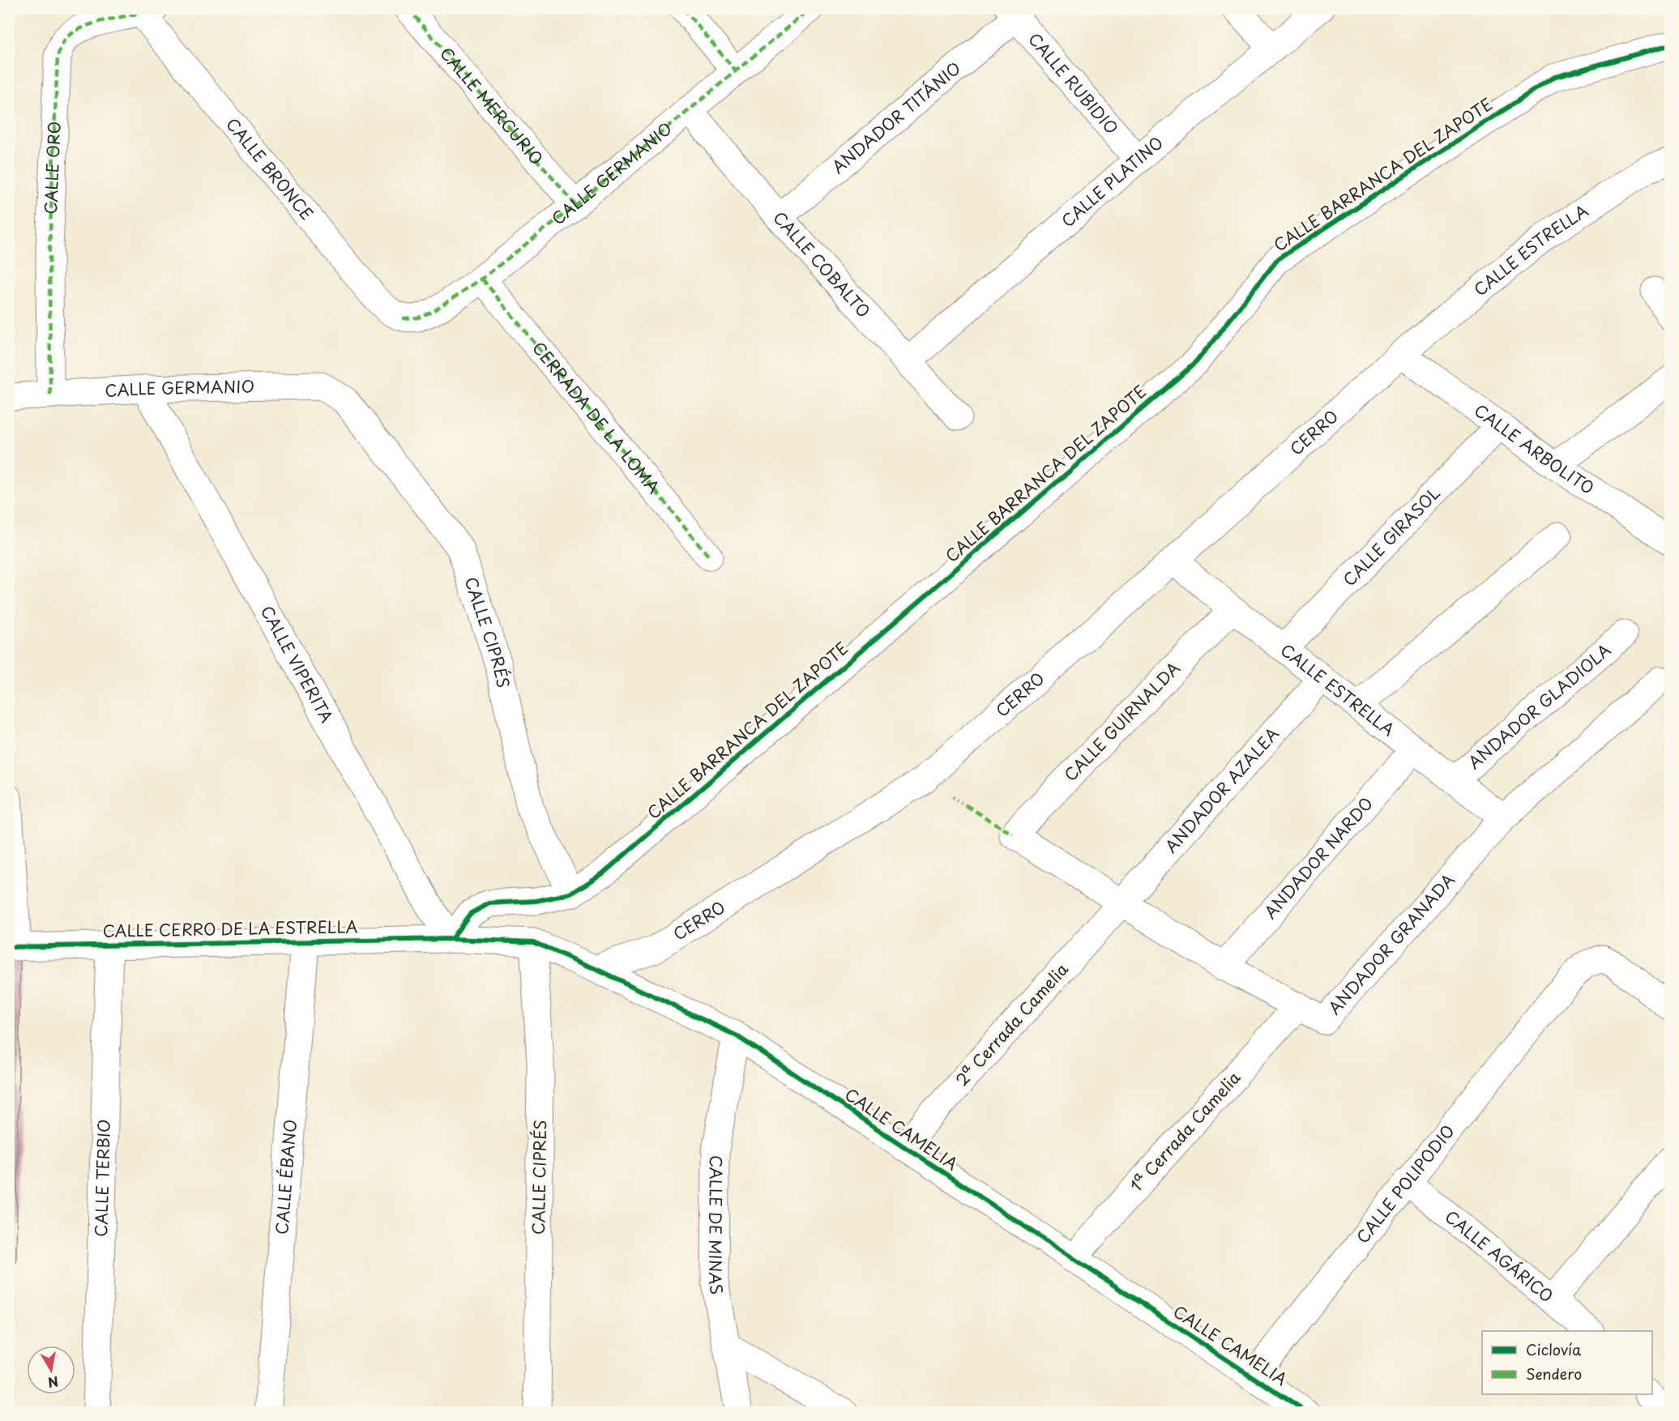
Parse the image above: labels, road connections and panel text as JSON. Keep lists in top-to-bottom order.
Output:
{
  "streets": {
    "street": [
      "CALLE RUBIDIO",
      "CALLE MERCURIO",
      "ANDADOR TITÁNIO",
      "CALLE ORO",
      "CALLE BRONCE",
      "CALLE GERMANIO",
      "CALLE BARRANCA DEL ZAPOTE",
      "CALLE PLATINO",
      "CALLE ESTRELLA",
      "CALLE COBALTO",
      "CERRADA DE LA LOMA",
      "CERRO",
      "CALLE ARBOLITO",
      "CALLE GIRASOL",
      "CALLE CIPRÉS",
      "CALLE VIPERITA",
      "ANDADOR GLADIOLA",
      "CALLE GUIRNALDA",
      "ANDADOR AZALEA",
      "ANDADOR NARDO",
      "CALLE CERRO DE LA ESTRELLA",
      "ANDADOR GRANADA",
      "2ª Cerrada Camelia",
      "CALLE CAMELIA",
      "1ª Cerrada Camelia",
      "CALLE ÉBANO",
      "CALLE TERBIO",
      "CALLE POLIPODIO",
      "CALLE DE MINAS",
      "CALLE AGÁRICO"
    ]
  },
  "crossings": [
    ["CALLE RUBIDIO", "ANDADOR TITÁNIO"],
    ["CALLE RUBIDIO", "CALLE PLATINO"],
    ["CALLE MERCURIO", "CALLE GERMANIO"],
    ["ANDADOR TITÁNIO", "CALLE COBALTO"],
    ["CALLE ORO", "CALLE BRONCE"],
    ["CALLE ORO", "CALLE GERMANIO"],
    ["CALLE BRONCE", "CALLE GERMANIO"],
    ["CALLE GERMANIO", "CALLE COBALTO"],
    ["CALLE GERMANIO", "CERRADA DE LA LOMA"],
    ["CALLE GERMANIO", "CALLE CIPRÉS"],
    ["CALLE GERMANIO", "CALLE VIPERITA"],
    ["CALLE BARRANCA DEL ZAPOTE", "CALLE CIPRÉS"],
    ["CALLE BARRANCA DEL ZAPOTE", "CALLE VIPERITA"],
    ["CALLE BARRANCA DEL ZAPOTE", "CALLE CERRO DE LA ESTRELLA"],
    ["CALLE BARRANCA DEL ZAPOTE", "CALLE CAMELIA"],
    ["CALLE PLATINO", "CALLE COBALTO"],
    ["CALLE ESTRELLA", "CERRO"],
    ["CALLE ESTRELLA", "CALLE ARBOLITO"],
    ["CALLE ESTRELLA", "CALLE GIRASOL"],
    ["CALLE ESTRELLA", "ANDADOR GLADIOLA"],
    ["CALLE ESTRELLA", "CALLE GUIRNALDA"],
    ["CALLE ESTRELLA", "ANDADOR AZALEA"],
    ["CALLE ESTRELLA", "ANDADOR NARDO"],
    ["CALLE ESTRELLA", "ANDADOR GRANADA"],
    ["CERRO", "CALLE ARBOLITO"],
    ["CERRO", "CALLE CAMELIA"],
    ["CALLE ARBOLITO", "CALLE GIRASOL"],
    ["CALLE CIPRÉS", "CALLE CAMELIA"],
    ["CALLE VIPERITA", "CALLE CERRO DE LA ESTRELLA"],
    ["CALLE VIPERITA", "CALLE CAMELIA"],
    ["CALLE GUIRNALDA", "ANDADOR GRANADA"],
    ["ANDADOR AZALEA", "ANDADOR GRANADA"],
    ["ANDADOR AZALEA", "2ª Cerrada Camelia"],
    ["ANDADOR NARDO", "ANDADOR GRANADA"],
    ["CALLE CERRO DE LA ESTRELLA", "CALLE CAMELIA"],
    ["CALLE CERRO DE LA ESTRELLA", "CALLE ÉBANO"],
    ["CALLE CERRO DE LA ESTRELLA", "CALLE TERBIO"],
    ["ANDADOR GRANADA", "2ª Cerrada Camelia"],
    ["ANDADOR GRANADA", "1ª Cerrada Camelia"],
    ["2ª Cerrada Camelia", "CALLE CAMELIA"],
    ["CALLE CAMELIA", "1ª Cerrada Camelia"],
    ["CALLE CAMELIA", "CALLE POLIPODIO"],
    ["CALLE CAMELIA", "CALLE DE MINAS"],
    ["CALLE POLIPODIO", "CALLE AGÁRICO"]
  ],
  "legend": ["Ciclovía", "Sendero"],
  "north": "bottom"
}
